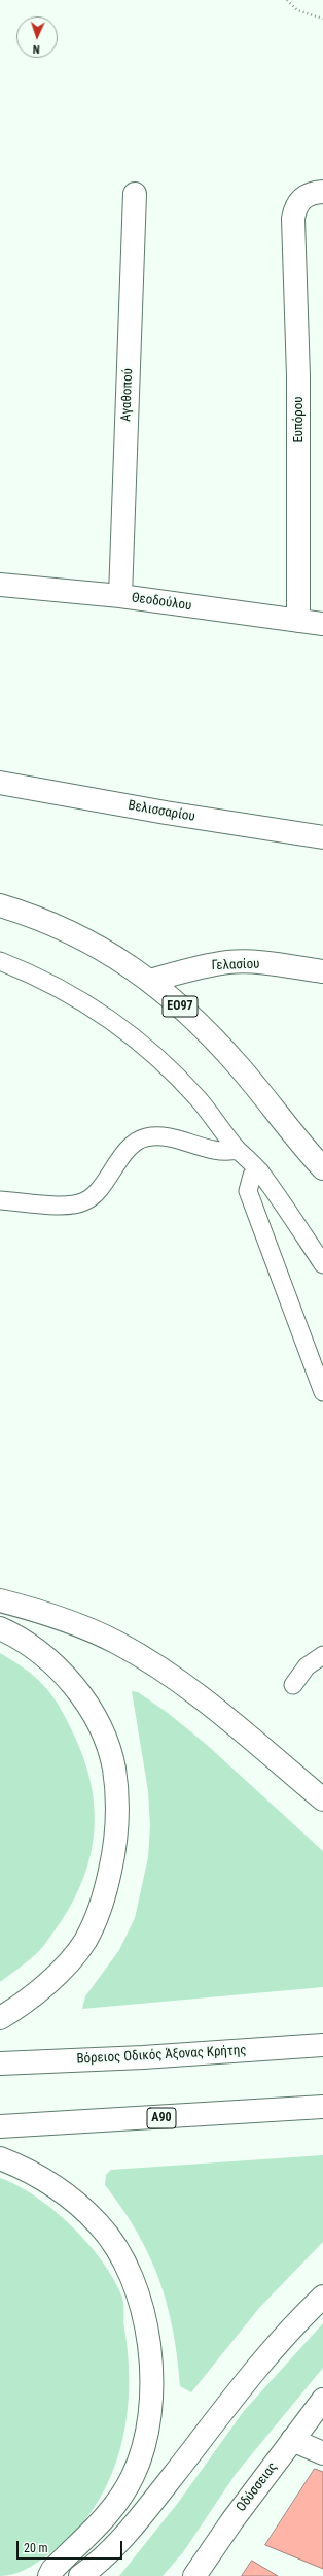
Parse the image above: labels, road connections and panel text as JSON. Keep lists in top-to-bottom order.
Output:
{
  "streets": {
    "main road": [
      "Αγαθοπού",
      "Ευπόρου",
      "Θεοδούλου",
      "Βελισσαρίου",
      "Γελασίου",
      "ΕΟ97",
      "Βόρειος Οδικός Άξονας Κρήτης",
      "Α90",
      "Οδύσσειας"
    ]
  },
  "crossings": [
    ["Αγαθοπού", "Θεοδούλου"],
    ["Ευπόρου", "Θεοδούλου"],
    ["Γελασίου", "ΕΟ97"]
  ],
  "scale_bar": "20 m",
  "north": "bottom"
}
